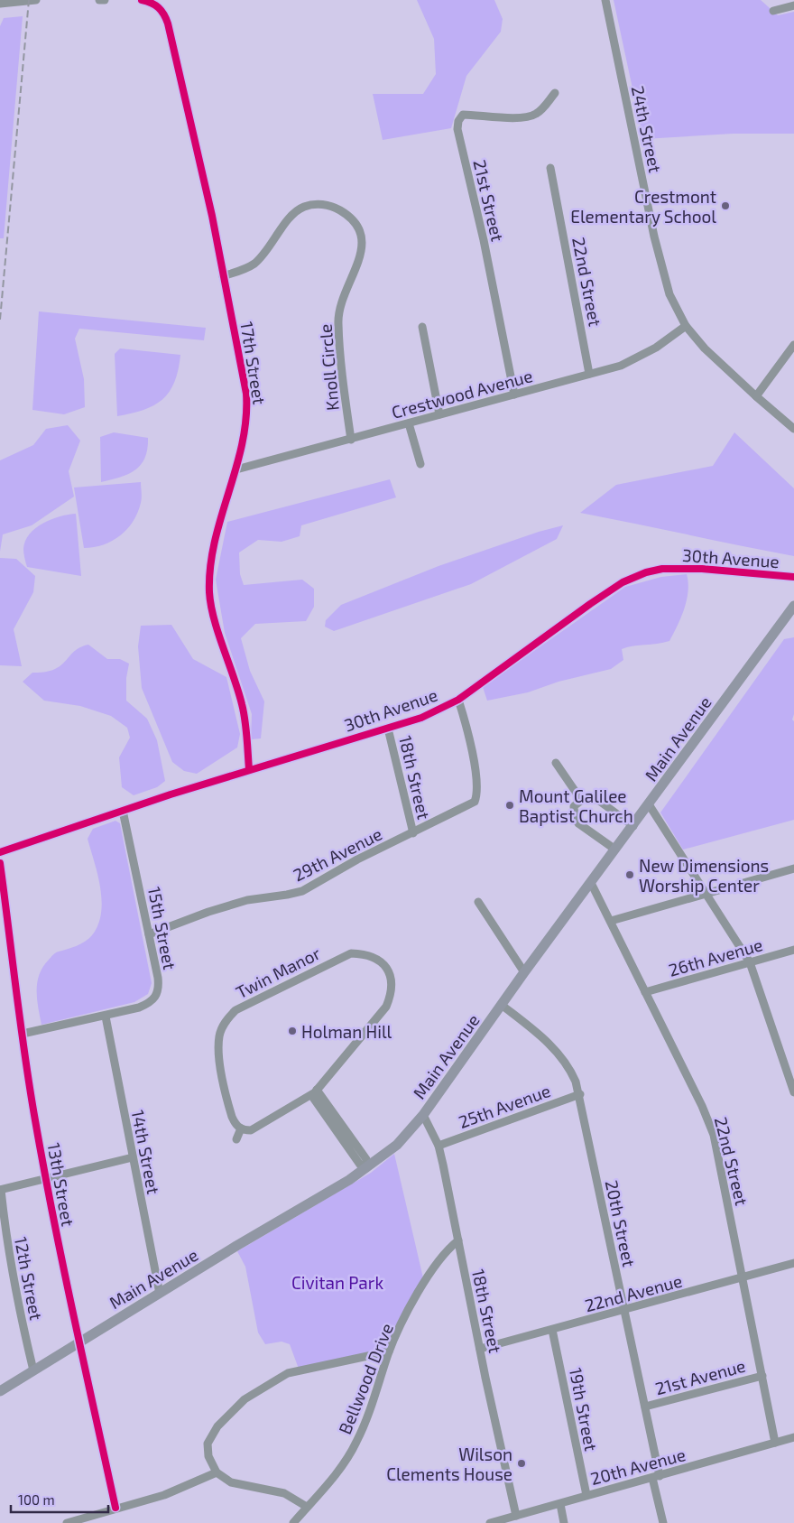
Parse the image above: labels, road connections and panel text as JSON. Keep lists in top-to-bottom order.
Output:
{
  "streets": {
    "main road": ["Main Avenue"],
    "street": [
      "24th Street",
      "21st Street",
      "22nd Street",
      "17th Street",
      "Knoll Circle",
      "Crestwood Avenue",
      "30th Avenue",
      "18th Street",
      "29th Avenue",
      "15th Street",
      "26th Avenue",
      "Twin Manor",
      "25th Avenue",
      "14th Street",
      "13th Street",
      "20th Street",
      "12th Street",
      "22nd Avenue",
      "21st Avenue",
      "Bellwood Drive",
      "19th Street",
      "20th Avenue"
    ]
  },
  "crossings": [
    ["24th Street", "Crestwood Avenue"],
    ["21st Street", "Crestwood Avenue"],
    ["22nd Street", "Crestwood Avenue"],
    ["22nd Street", "Main Avenue"],
    ["22nd Street", "26th Avenue"],
    ["22nd Street", "22nd Avenue"],
    ["22nd Street", "21st Avenue"],
    ["22nd Street", "20th Avenue"],
    ["17th Street", "Knoll Circle"],
    ["17th Street", "Crestwood Avenue"],
    ["17th Street", "30th Avenue"],
    ["Knoll Circle", "Crestwood Avenue"],
    ["30th Avenue", "18th Street"],
    ["30th Avenue", "29th Avenue"],
    ["30th Avenue", "15th Street"],
    ["Main Avenue", "18th Street"],
    ["Main Avenue", "14th Street"],
    ["Main Avenue", "13th Street"],
    ["Main Avenue", "20th Street"],
    ["Main Avenue", "12th Street"],
    ["18th Street", "29th Avenue"],
    ["18th Street", "25th Avenue"],
    ["18th Street", "22nd Avenue"],
    ["18th Street", "Bellwood Drive"],
    ["18th Street", "20th Avenue"],
    ["29th Avenue", "15th Street"],
    ["15th Street", "14th Street"],
    ["15th Street", "13th Street"],
    ["25th Avenue", "20th Street"],
    ["20th Street", "22nd Avenue"],
    ["20th Street", "21st Avenue"],
    ["20th Street", "20th Avenue"],
    ["22nd Avenue", "19th Street"],
    ["19th Street", "20th Avenue"]
  ],
  "parks": ["Civitan Park"],
  "places": [
    "Crestmont Elementary School",
    "Mount Galilee Baptist Church",
    "New Dimensions Worship Center",
    "Holman Hill",
    "Wilson Clements House"
  ],
  "scale_bar": "100 m"
}
